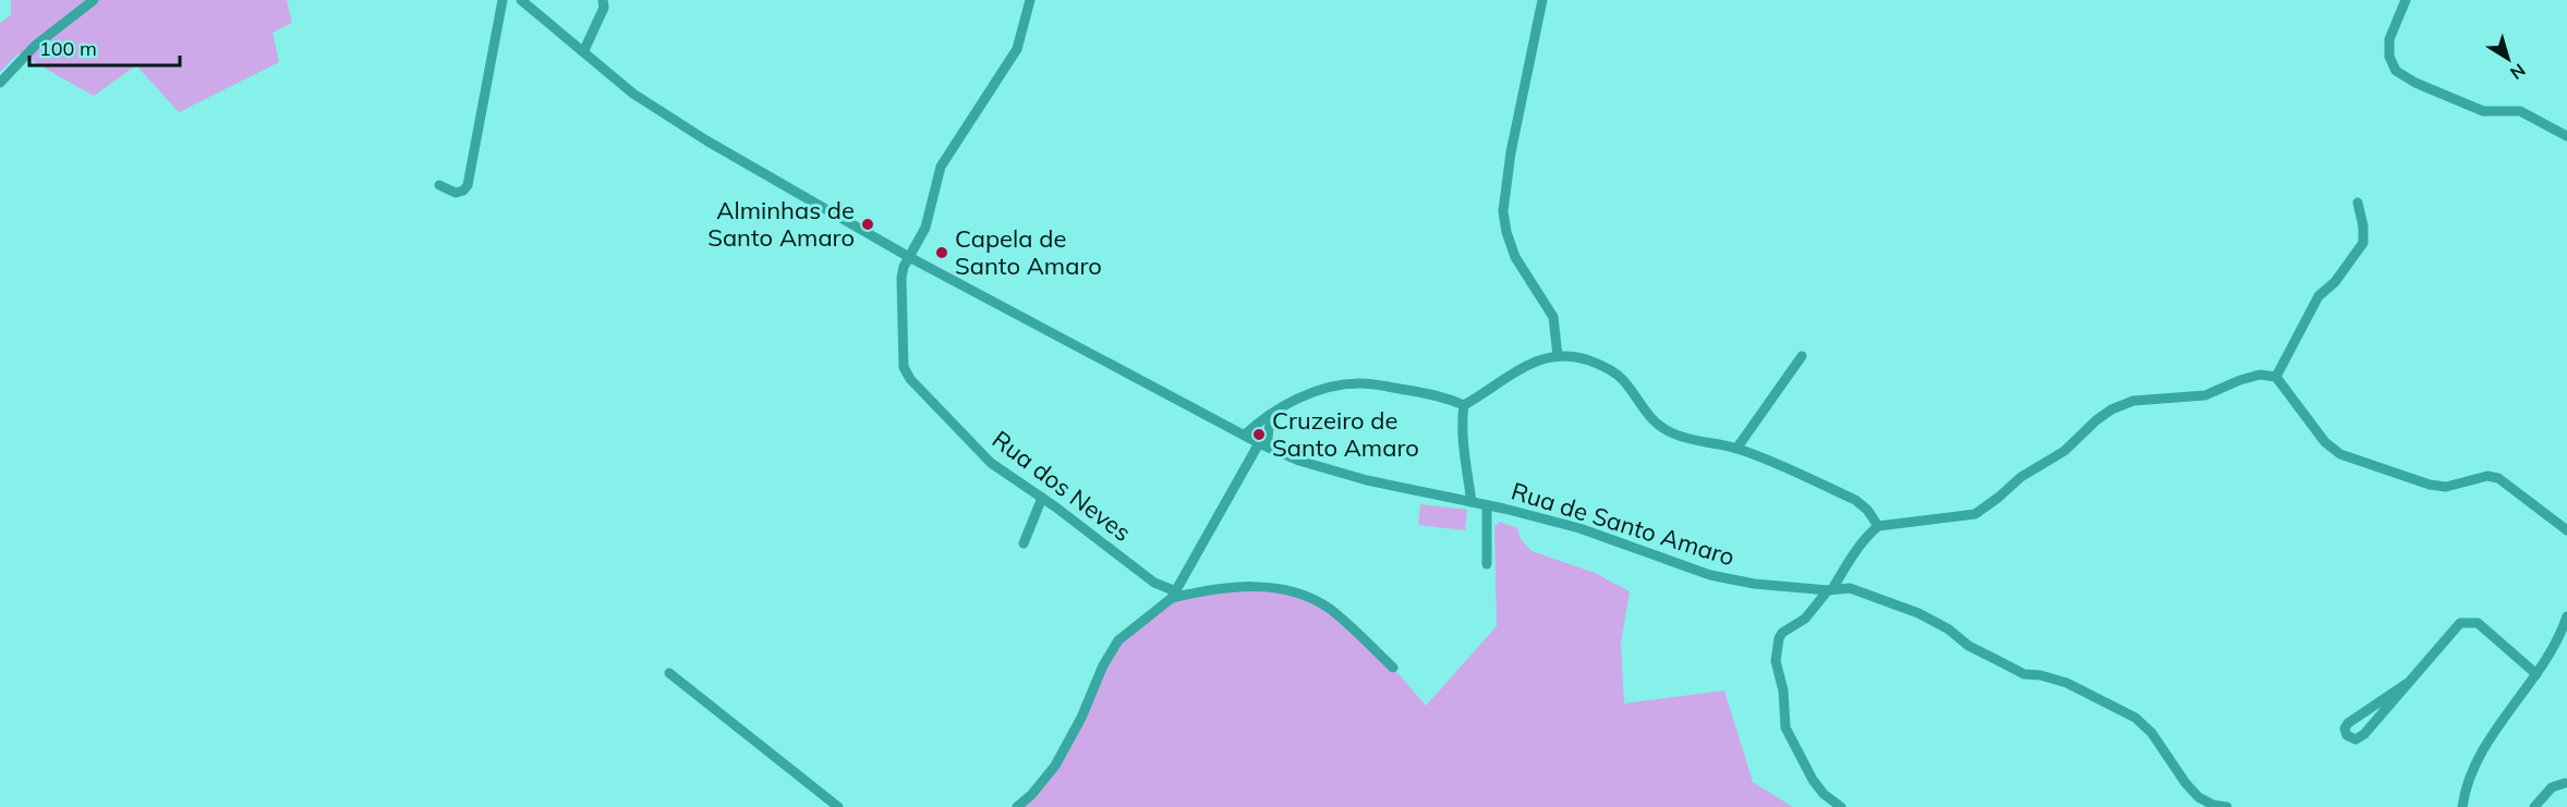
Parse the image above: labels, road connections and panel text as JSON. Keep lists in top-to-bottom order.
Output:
{
  "streets": {
    "street": ["Rua dos Neves", "Rua de Santo Amaro"]
  },
  "crossings": [
    ["Rua dos Neves", "Rua de Santo Amaro"]
  ],
  "places": ["Alminhas de Santo Amaro", "Capela de Santo Amaro", "Cruzeiro de Santo Amaro"],
  "scale_bar": "100 m",
  "north": "bottom right"
}
